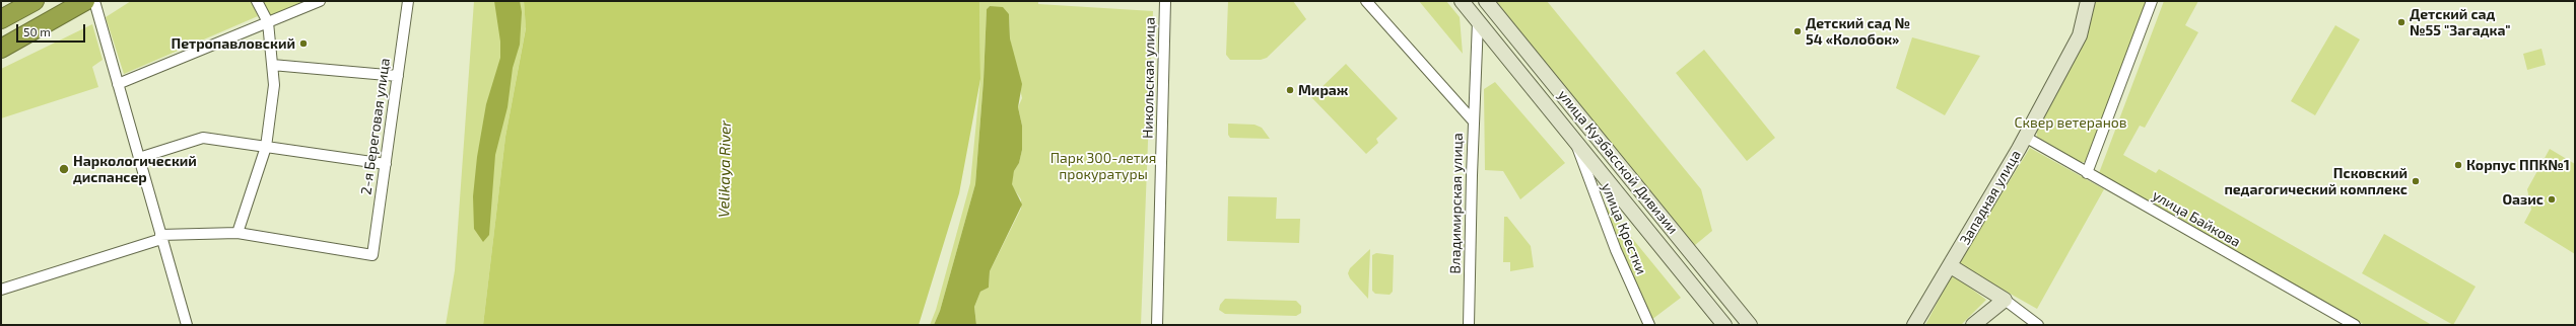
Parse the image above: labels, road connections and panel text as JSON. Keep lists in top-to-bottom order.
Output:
{
  "streets": {
    "street": [
      "Никольская улица",
      "2-я Береговая улица",
      "улица Кузбасской Дивизии",
      "Западная улица",
      "Владимирская улица",
      "улица Байкова",
      "улица Крестки"
    ]
  },
  "crossings": [
    ["улица Кузбасской Дивизии", "улица Крестки"],
    ["Западная улица", "улица Байкова"]
  ],
  "water": ["Velikaya River"],
  "parks": ["Сквер ветеранов", "Парк 300-летия прокуратуры"],
  "places": [
    "Детский сад №55 \"Загадка\"",
    "Детский сад № 54 «Колобок»",
    "Петропавловский",
    "Мираж",
    "Корпус ППК№1",
    "Наркологический диспансер",
    "Псковский педагогический комплекс",
    "Оазис"
  ],
  "scale_bar": "50 m"
}
